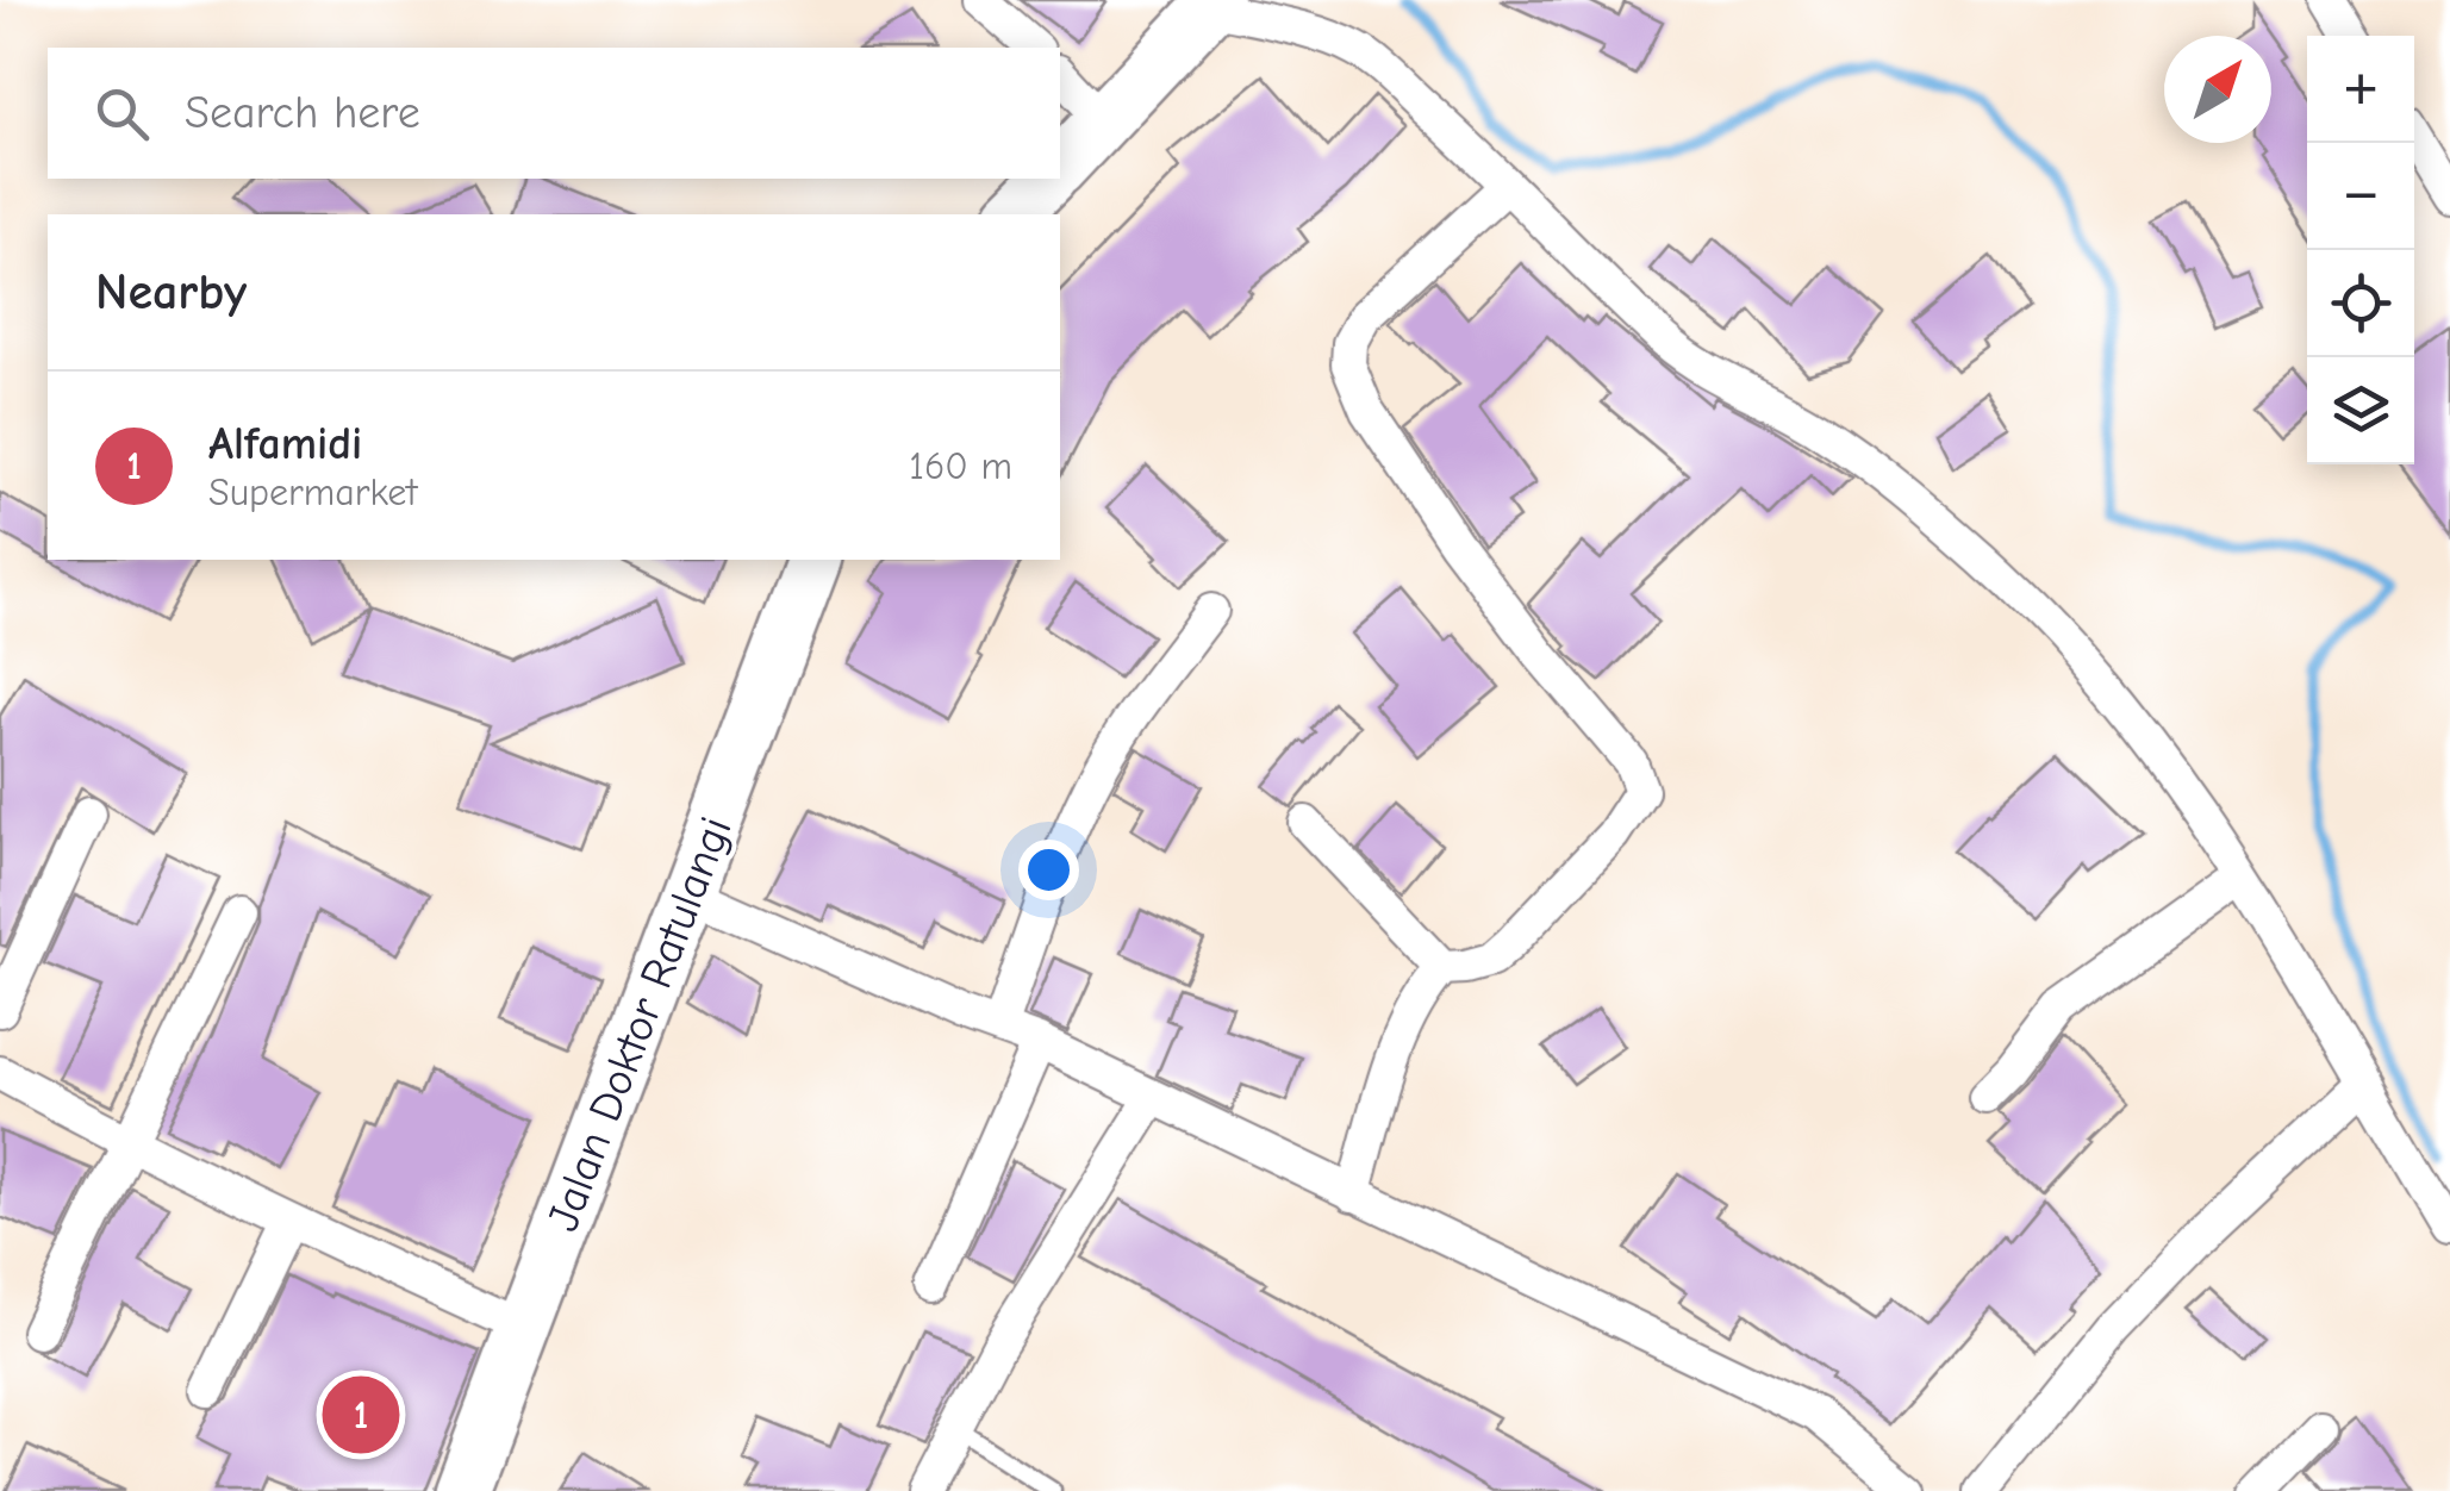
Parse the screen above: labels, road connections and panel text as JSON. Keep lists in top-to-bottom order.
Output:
{
  "streets": {
    "highway": ["Jalan Doktor Ratulangi"]
  },
  "north": "top right",
  "page": {
    "map_buttons": ["+", "−"],
    "search": "Search here",
    "heading": "Nearby",
    "list": [
      {
        "mark": "1",
        "name": "Alfamidi",
        "note": "Supermarket",
        "value": "160 m"
      }
    ],
    "pins": "1"
  }
}
